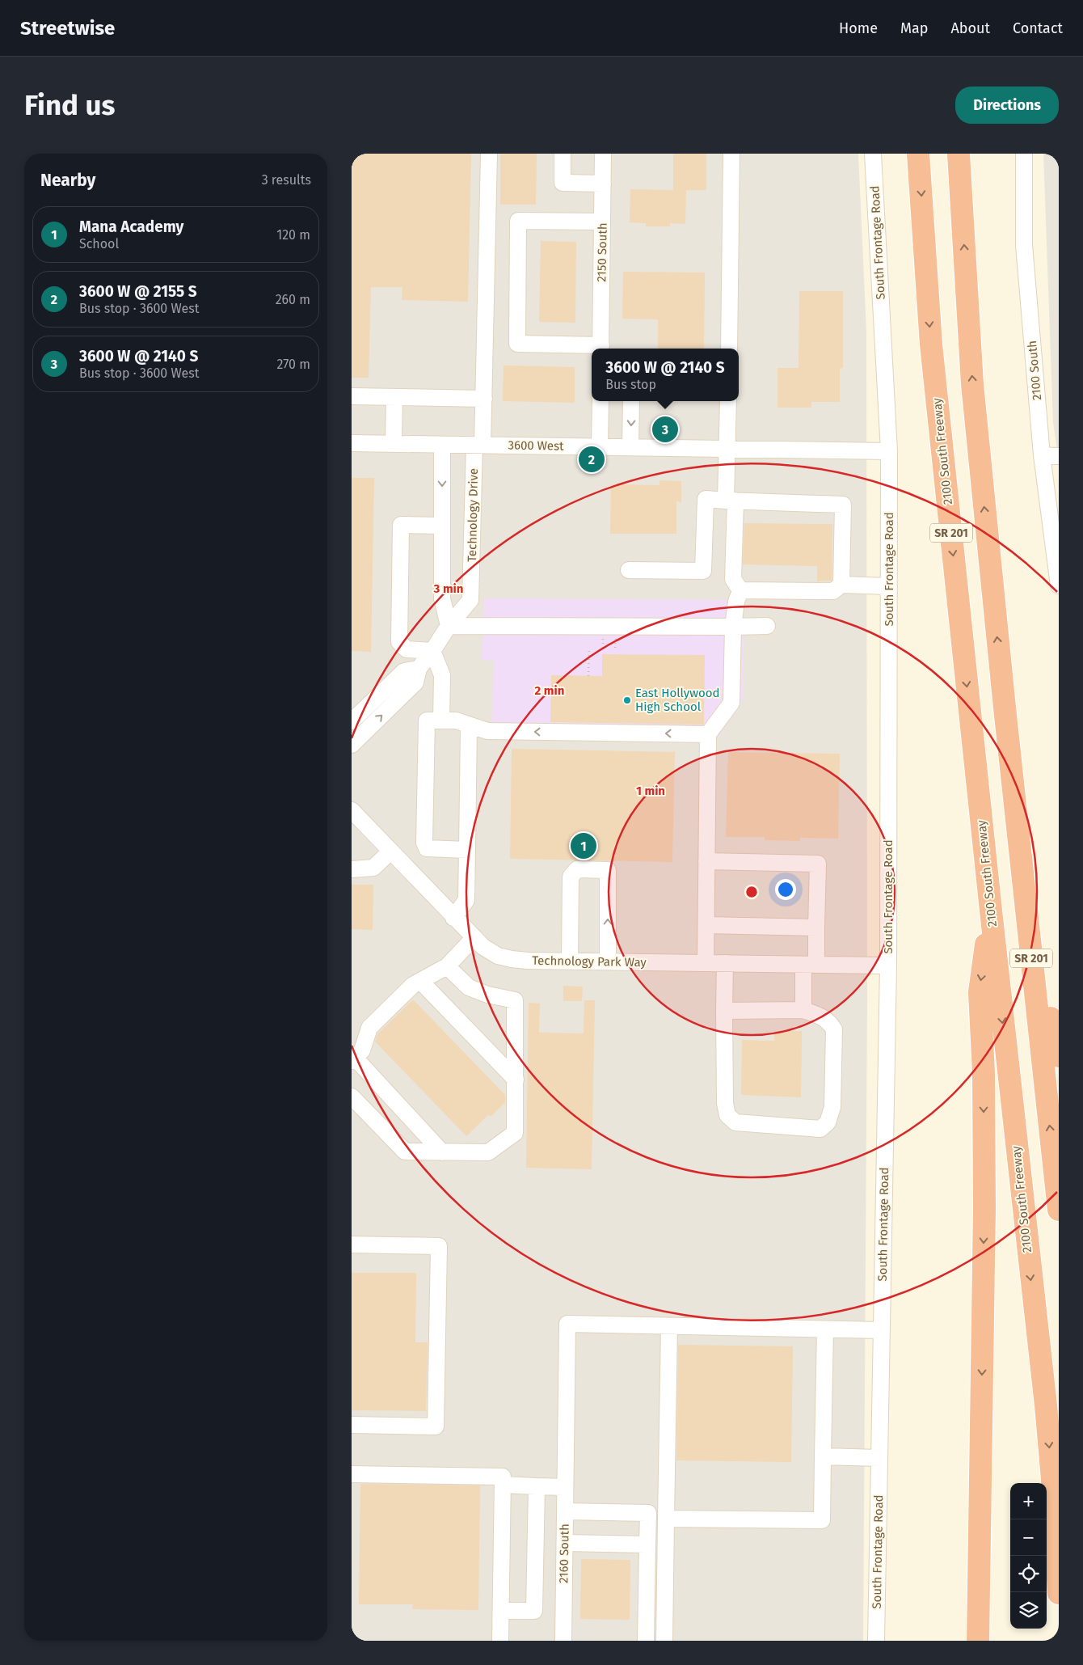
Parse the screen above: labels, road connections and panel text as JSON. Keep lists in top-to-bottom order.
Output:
{
  "streets": {
    "highway": ["2100 South Freeway", "SR 201"],
    "street": [
      "South Frontage Road",
      "2150 South",
      "2100 South",
      "3600 West",
      "Technology Drive",
      "Technology Park Way",
      "2160 South"
    ]
  },
  "crossings": [
    ["South Frontage Road", "3600 West"],
    ["South Frontage Road", "Technology Park Way"],
    ["3600 West", "Technology Drive"]
  ],
  "places": ["East Hollywood High School"],
  "page": {
    "header": "Streetwise",
    "nav": [
      "Home",
      "Map",
      "About",
      "Contact"
    ],
    "buttons": "Directions",
    "title": "Find us",
    "heading": ["Nearby", "3 results"],
    "list": [
      {
        "mark": "1",
        "name": "Mana Academy",
        "note": "School",
        "value": "120 m"
      },
      {
        "mark": "2",
        "name": "3600 W @ 2155 S",
        "note": "Bus stop · 3600 West",
        "value": "260 m"
      },
      {
        "mark": "3",
        "name": "3600 W @ 2140 S",
        "note": "Bus stop · 3600 West",
        "value": "270 m"
      }
    ],
    "popup": ["3600 W @ 2140 S", "Bus stop"],
    "pins": ["3", "2", "1"],
    "map_buttons": ["+", "−"]
  },
  "rings": ["3 min", "2 min", "1 min"]
}
